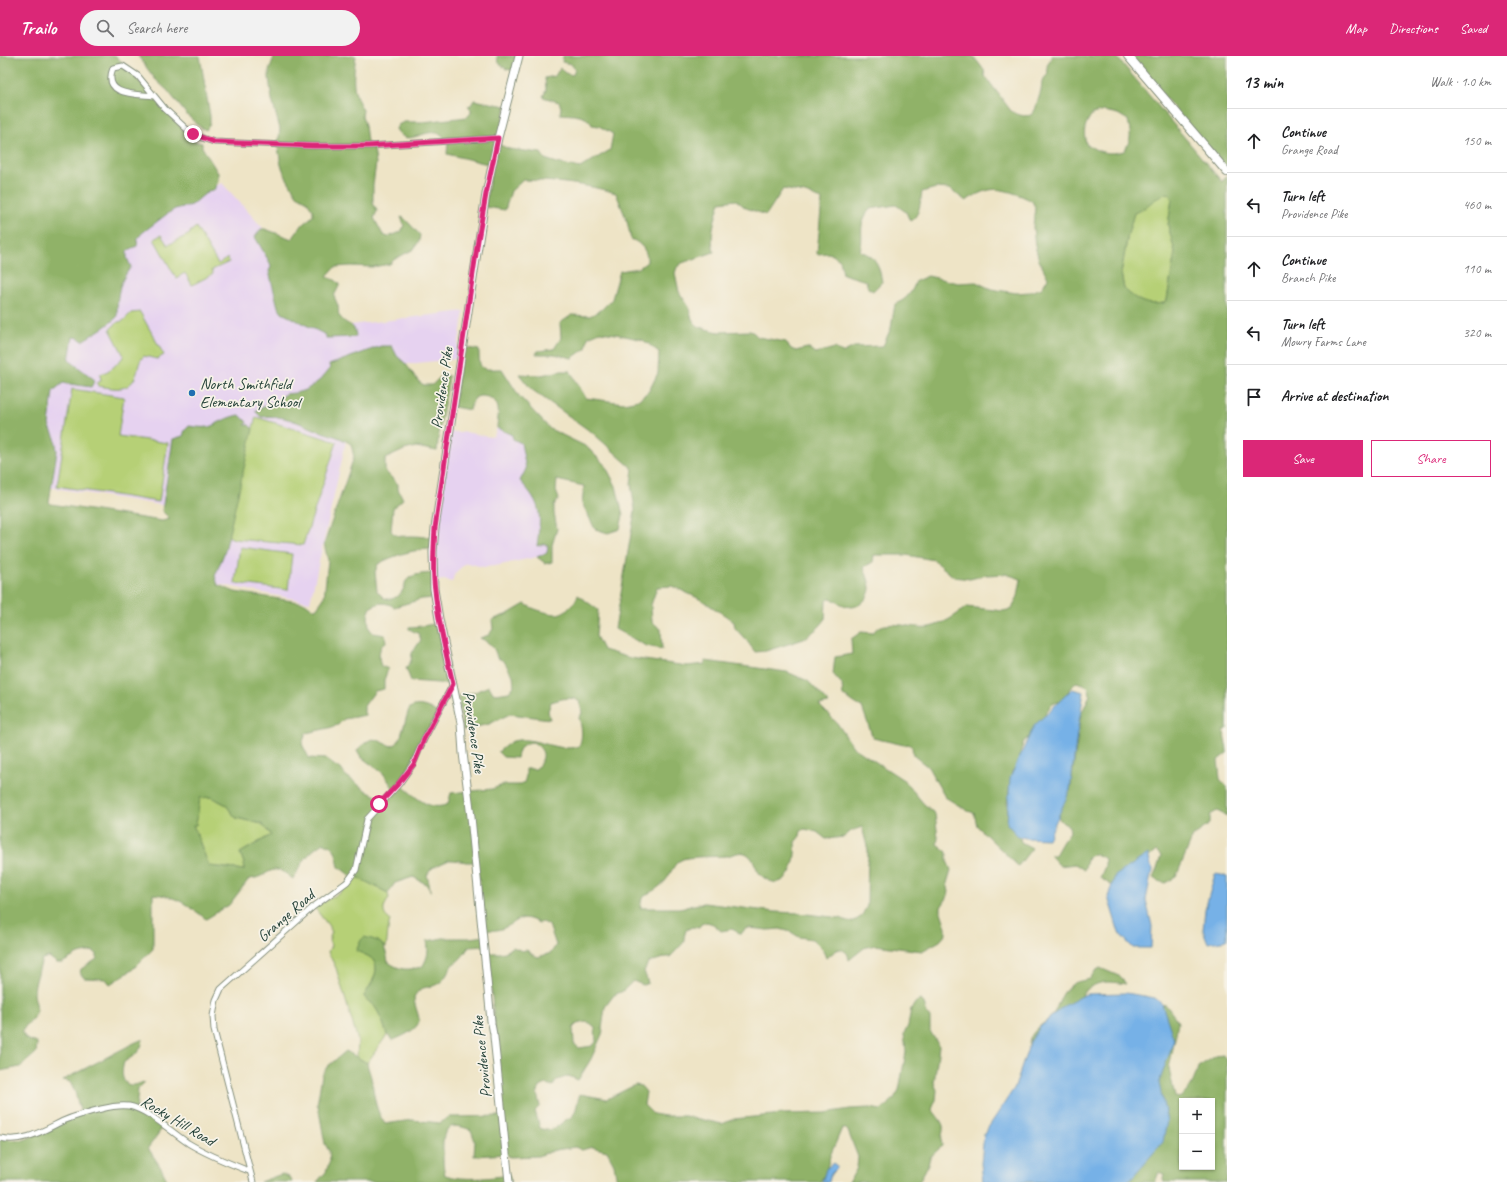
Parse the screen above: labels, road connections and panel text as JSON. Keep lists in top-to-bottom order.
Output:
{
  "streets": {
    "main road": ["Providence Pike"],
    "street": ["Grange Road", "Rocky Hill Road"]
  },
  "crossings": [
    ["Providence Pike", "Grange Road"],
    ["Grange Road", "Rocky Hill Road"]
  ],
  "places": ["North Smithfield Elementary School"],
  "page": {
    "header": "Trailo",
    "search": "Search here",
    "nav": ["Map", "Directions", "Saved"],
    "heading": ["13 min", "Walk · 1.0 km"],
    "list": [
      ["Continue", "Grange Road", "150 m"],
      ["Turn left", "Providence Pike", "460 m"],
      ["Continue", "Branch Pike", "110 m"],
      ["Turn left", "Mowry Farms Lane", "320 m"],
      "Arrive at destination"
    ],
    "buttons": ["Save", "Share"],
    "map_buttons": ["+", "−"]
  }
}
